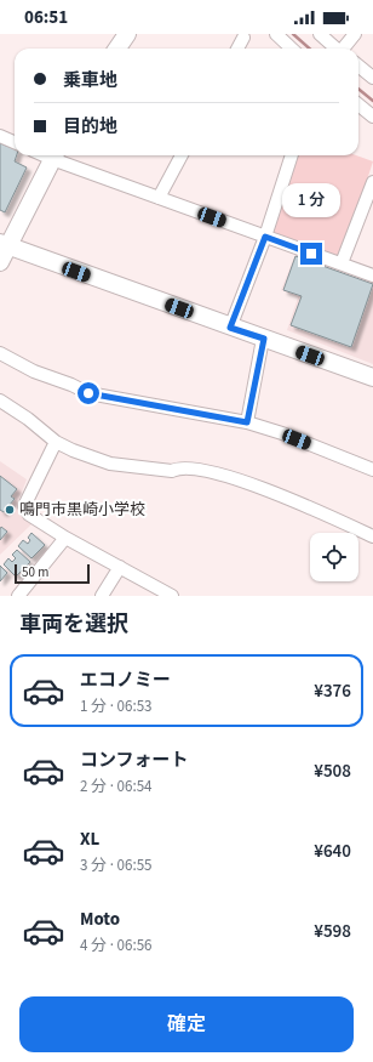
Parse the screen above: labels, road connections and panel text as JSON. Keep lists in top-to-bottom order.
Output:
{
  "places": ["鳴門市黒崎小学校"],
  "scale_bar": "50 m",
  "page": {
    "status": "06:51",
    "banner": ["乗車地", "目的地"],
    "bubble": "1 分",
    "scale": "50 m",
    "heading": "車両を選択",
    "list": [
      {
        "name": "エコノミー",
        "note": "1 分 · 06:53",
        "value": "¥376"
      },
      {
        "name": "コンフォート",
        "note": "2 分 · 06:54",
        "value": "¥508"
      },
      {
        "name": "XL",
        "note": "3 分 · 06:55",
        "value": "¥640"
      },
      {
        "name": "Moto",
        "note": "4 分 · 06:56",
        "value": "¥598"
      }
    ],
    "buttons": "確定"
  }
}
